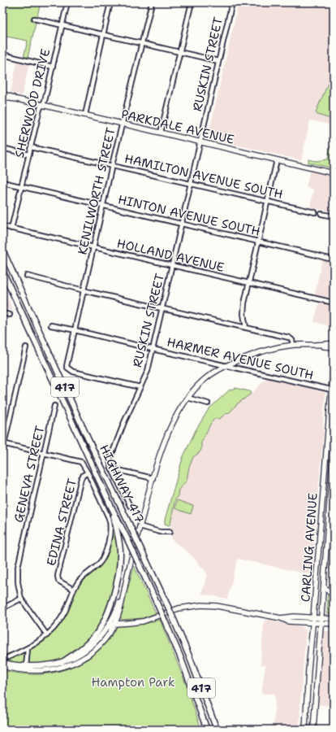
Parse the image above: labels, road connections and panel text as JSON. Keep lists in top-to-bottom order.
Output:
{
  "streets": {
    "highway": ["417", "HIGHWAY 417"],
    "main road": ["PARKDALE AVENUE", "CARLING AVENUE"],
    "street": [
      "RUSKIN STREET",
      "SHERWOOD DRIVE",
      "HAMILTON AVENUE SOUTH",
      "KENILWORTH STREET",
      "HINTON AVENUE SOUTH",
      "HOLLAND AVENUE",
      "HARMER AVENUE SOUTH",
      "GENEVA STREET",
      "EDINA STREET"
    ]
  },
  "crossings": [
    ["RUSKIN STREET", "PARKDALE AVENUE"],
    ["RUSKIN STREET", "HAMILTON AVENUE SOUTH"],
    ["RUSKIN STREET", "KENILWORTH STREET"],
    ["RUSKIN STREET", "HINTON AVENUE SOUTH"],
    ["RUSKIN STREET", "HOLLAND AVENUE"],
    ["RUSKIN STREET", "HARMER AVENUE SOUTH"],
    ["SHERWOOD DRIVE", "PARKDALE AVENUE"],
    ["SHERWOOD DRIVE", "HAMILTON AVENUE SOUTH"],
    ["SHERWOOD DRIVE", "HINTON AVENUE SOUTH"],
    ["SHERWOOD DRIVE", "HOLLAND AVENUE"],
    ["PARKDALE AVENUE", "KENILWORTH STREET"],
    ["HAMILTON AVENUE SOUTH", "KENILWORTH STREET"],
    ["KENILWORTH STREET", "HINTON AVENUE SOUTH"],
    ["KENILWORTH STREET", "HOLLAND AVENUE"],
    ["KENILWORTH STREET", "HARMER AVENUE SOUTH"],
    ["HARMER AVENUE SOUTH", "CARLING AVENUE"]
  ],
  "parks": ["Hampton Park"]
}
